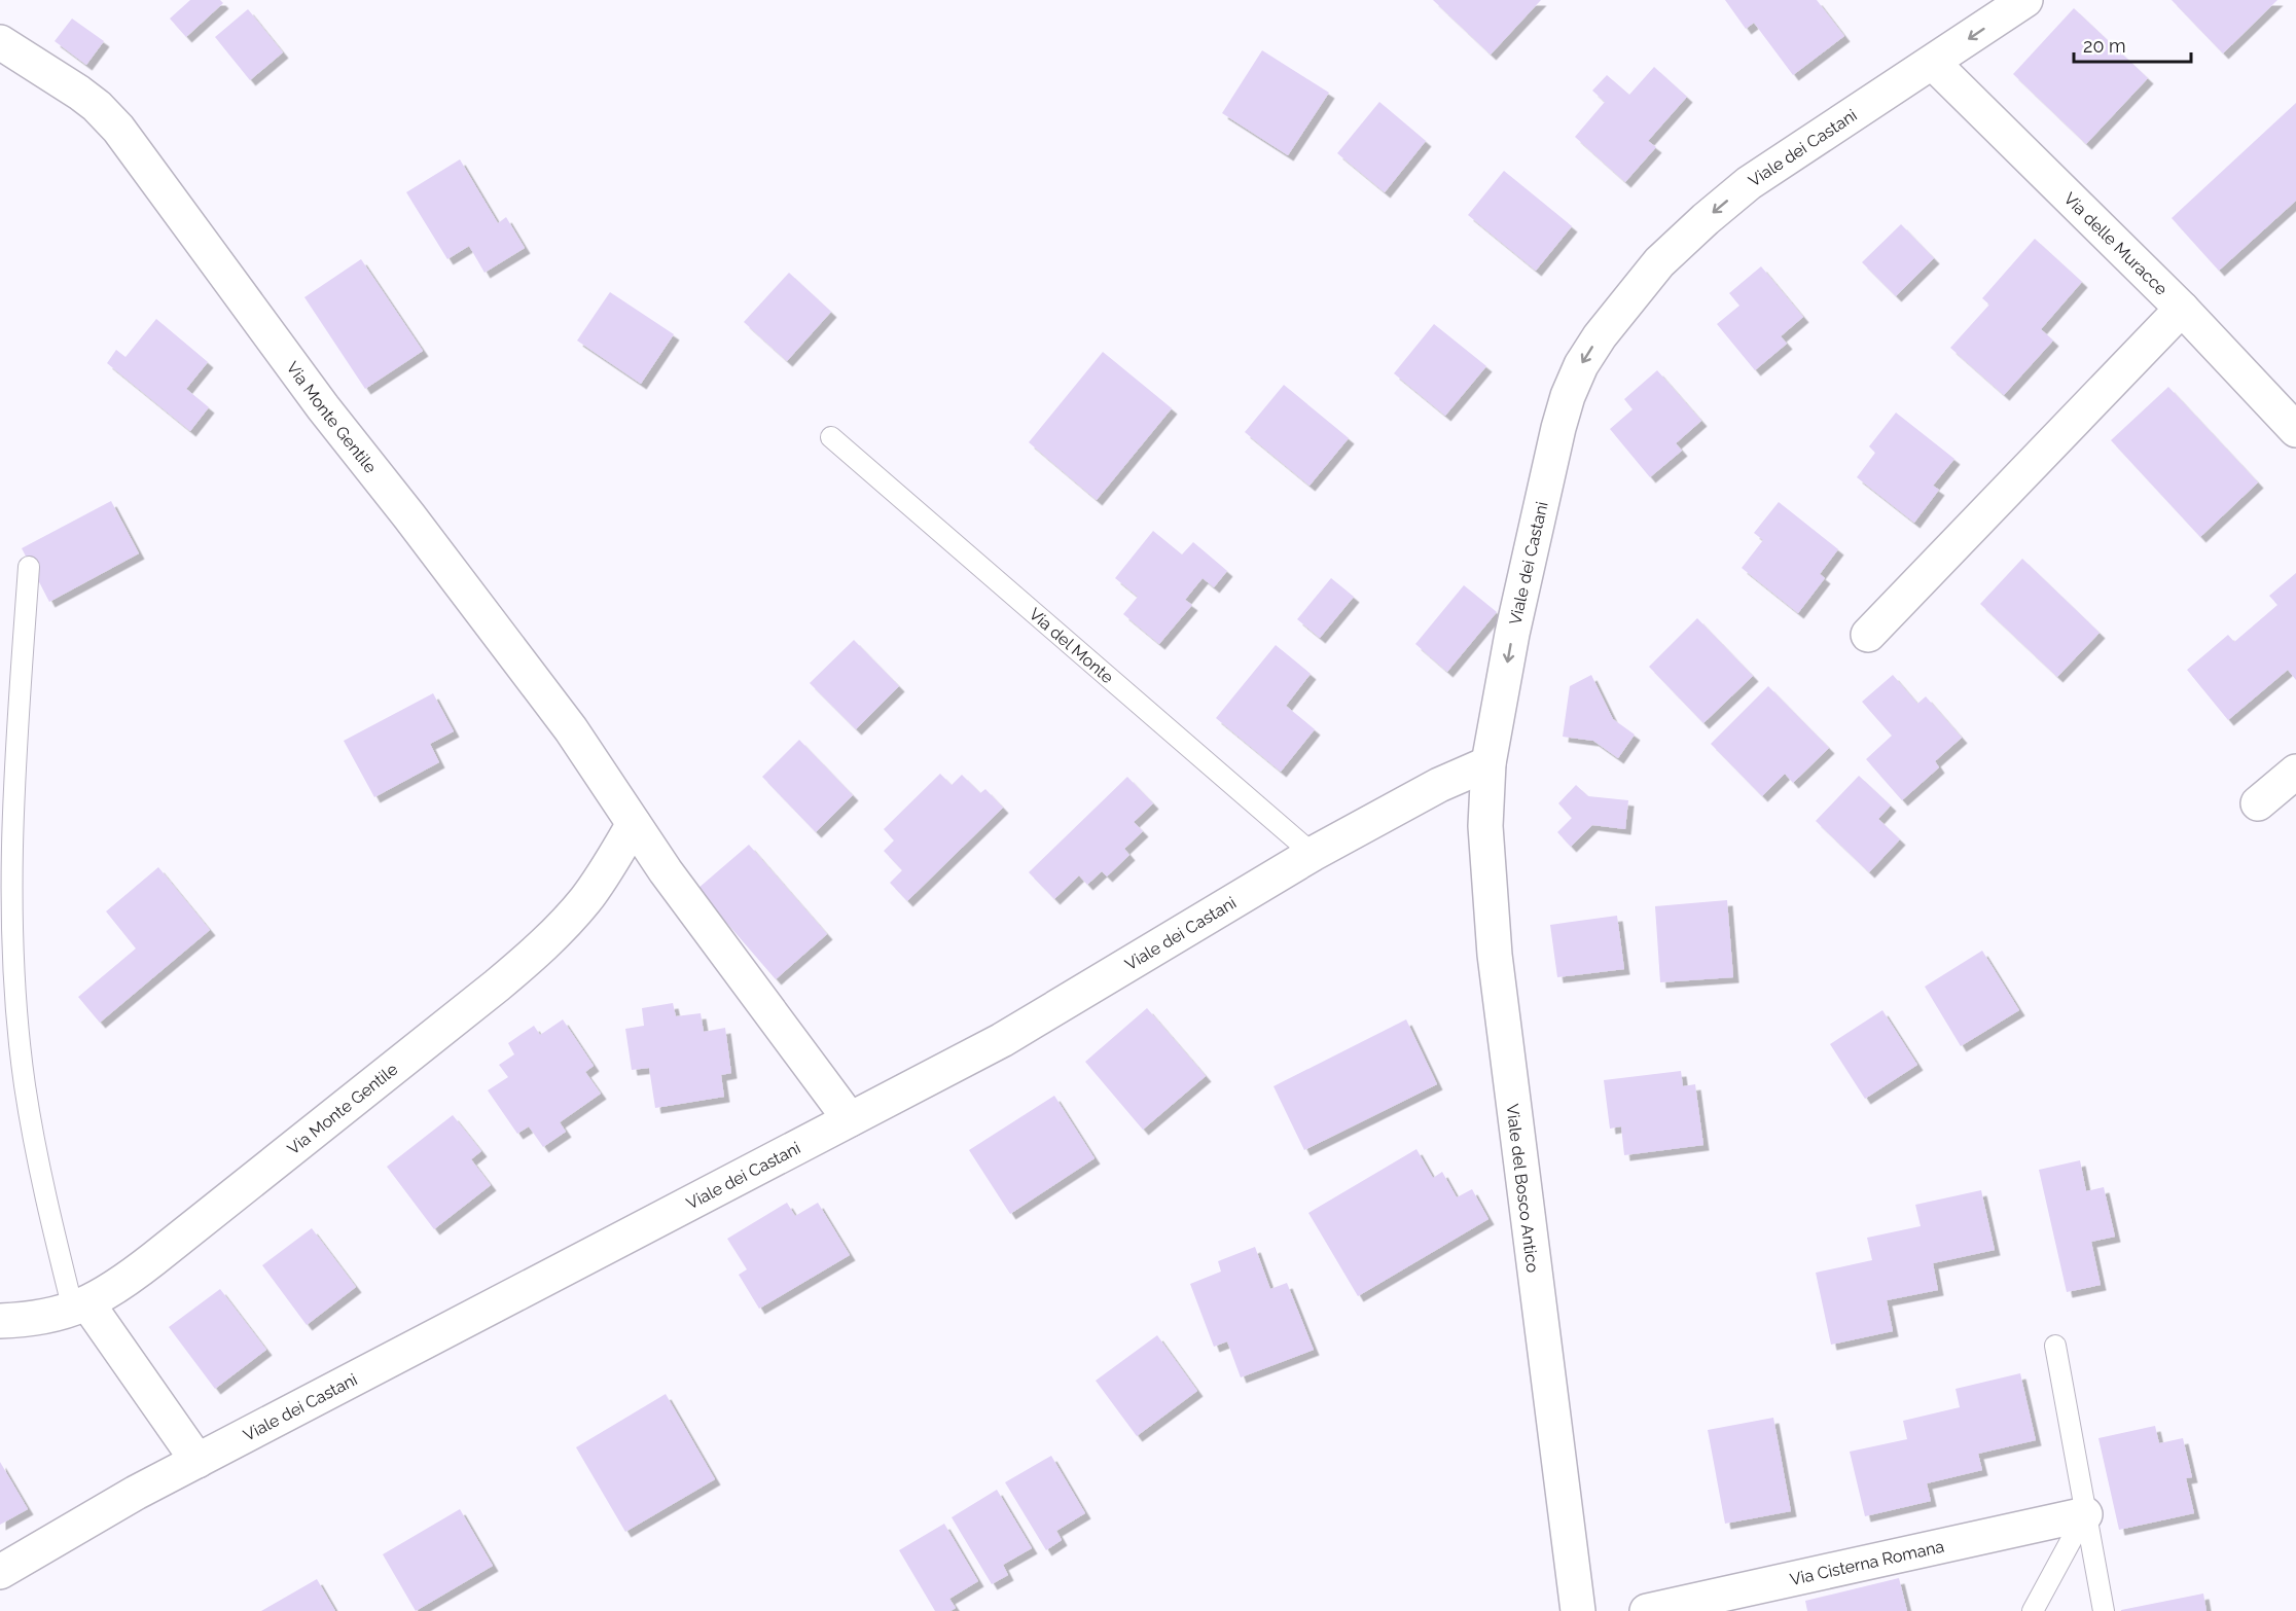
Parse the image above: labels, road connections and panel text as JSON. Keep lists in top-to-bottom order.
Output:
{
  "streets": {
    "street": [
      "Viale dei Castani",
      "Via delle Muracce",
      "Via Monte Gentile",
      "Viale del Bosco Antico",
      "Via Cisterna Romana"
    ],
    "lane": ["Via del Monte"]
  },
  "crossings": [
    ["Viale dei Castani", "Via delle Muracce"],
    ["Viale dei Castani", "Via Monte Gentile"],
    ["Viale dei Castani", "Via del Monte"],
    ["Viale dei Castani", "Viale del Bosco Antico"]
  ],
  "scale_bar": "20 m"
}
